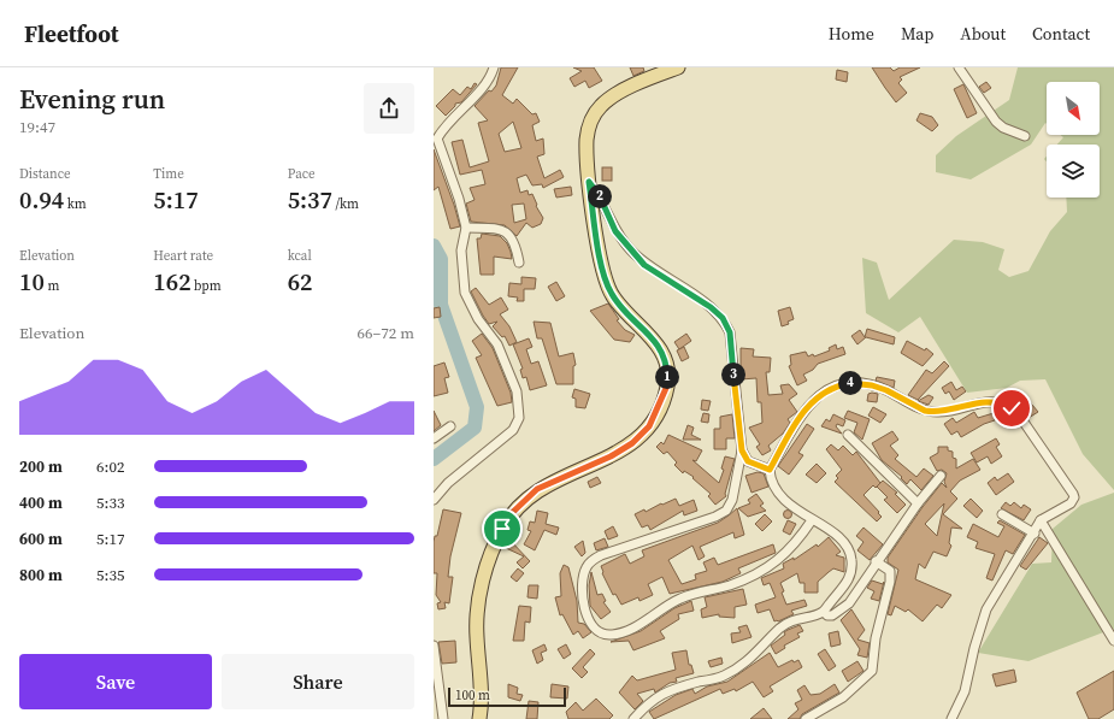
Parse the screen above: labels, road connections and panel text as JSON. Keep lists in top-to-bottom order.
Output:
{
  "scale_bar": "100 m",
  "north": "bottom right",
  "page": {
    "header": "Fleetfoot",
    "nav": [
      "Home",
      "Map",
      "About",
      "Contact"
    ],
    "heading": ["Evening run", "19:47"],
    "stats": [
      ["Distance", "0.94 km"],
      ["Time", "5:17"],
      ["Pace", "5:37 /km"],
      ["Elevation", "10 m"],
      ["Heart rate", "162 bpm"],
      ["kcal", "62"]
    ],
    "pins": [
      "2",
      "3",
      "1",
      "4"
    ],
    "chart": ["Elevation", "66–72 m"],
    "list": [
      {
        "name": "200 m",
        "note": "6:02"
      },
      {
        "name": "400 m",
        "note": "5:33"
      },
      {
        "name": "600 m",
        "note": "5:17"
      },
      {
        "name": "800 m",
        "note": "5:35"
      }
    ],
    "buttons": ["Save", "Share"],
    "scale": "100 m"
  }
}
